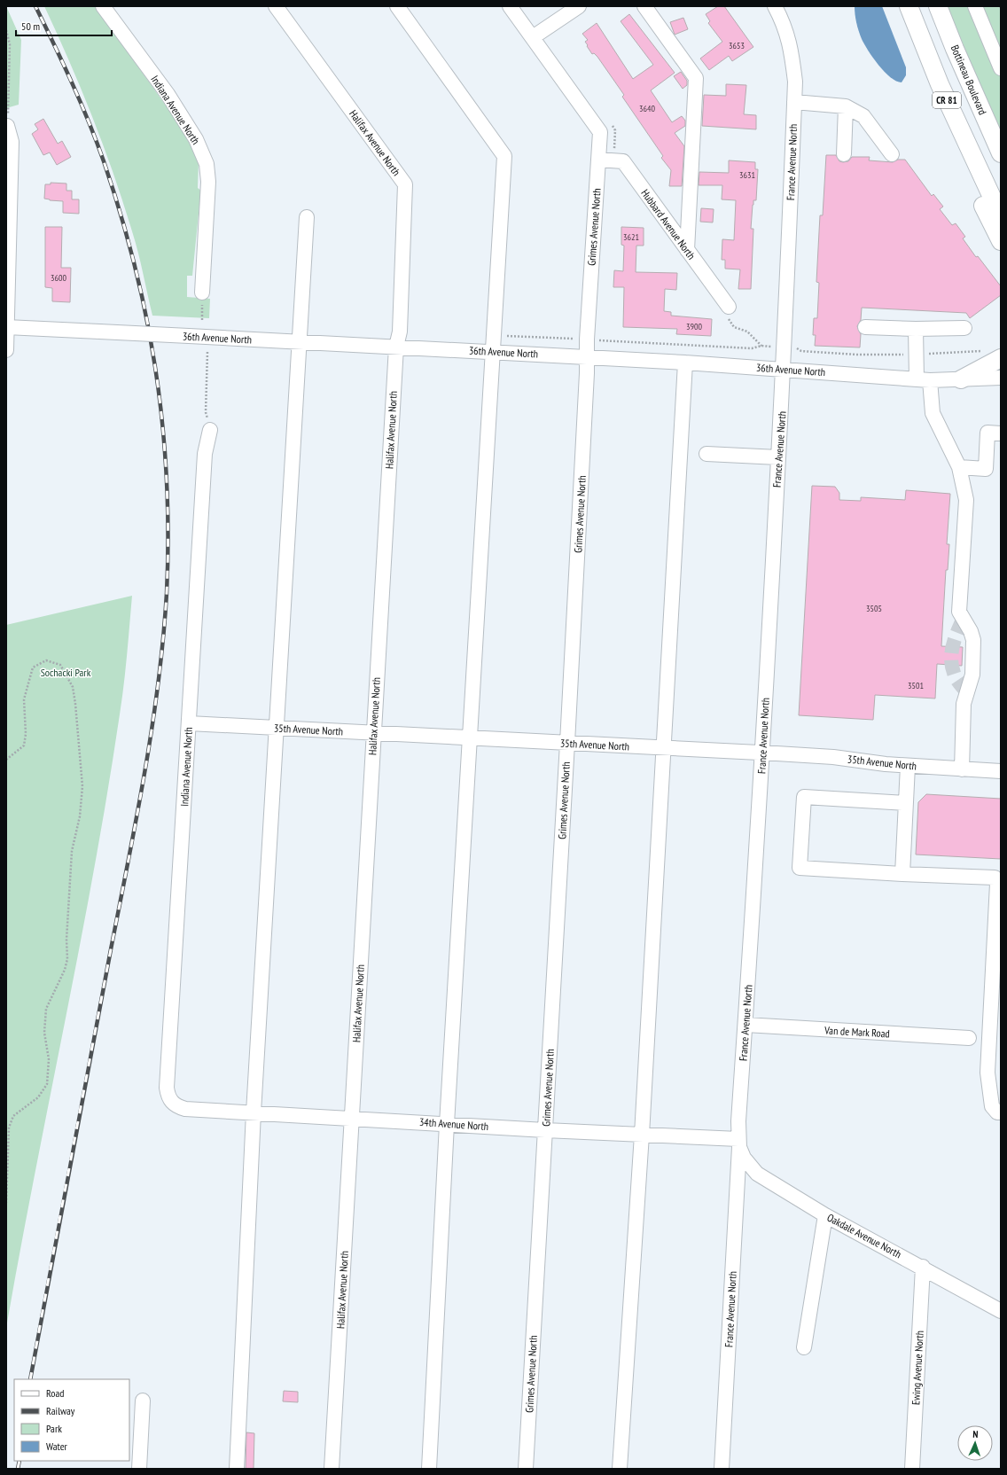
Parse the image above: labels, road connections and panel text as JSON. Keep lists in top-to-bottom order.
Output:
{
  "streets": {
    "main road": ["Bottineau Boulevard", "CR 81"],
    "street": [
      "Indiana Avenue North",
      "Halifax Avenue North",
      "France Avenue North",
      "Hubbard Avenue North",
      "Grimes Avenue North",
      "36th Avenue North",
      "35th Avenue North",
      "Van de Mark Road",
      "34th Avenue North",
      "Oakdale Avenue North",
      "Ewing Avenue North"
    ]
  },
  "crossings": [
    ["Indiana Avenue North", "35th Avenue North"],
    ["Indiana Avenue North", "34th Avenue North"],
    ["Halifax Avenue North", "36th Avenue North"],
    ["Halifax Avenue North", "35th Avenue North"],
    ["Halifax Avenue North", "34th Avenue North"],
    ["France Avenue North", "36th Avenue North"],
    ["France Avenue North", "35th Avenue North"],
    ["France Avenue North", "Van de Mark Road"],
    ["France Avenue North", "34th Avenue North"],
    ["France Avenue North", "Oakdale Avenue North"],
    ["Hubbard Avenue North", "Grimes Avenue North"],
    ["Grimes Avenue North", "36th Avenue North"],
    ["Grimes Avenue North", "35th Avenue North"],
    ["Grimes Avenue North", "34th Avenue North"],
    ["34th Avenue North", "Oakdale Avenue North"],
    ["Oakdale Avenue North", "Ewing Avenue North"]
  ],
  "parks": ["Sochacki Park"],
  "house_numbers": [
    "3653",
    "3640",
    "3631",
    "3621",
    "3600",
    "3900",
    "3505",
    "3501"
  ],
  "legend": [
    "Road",
    "Railway",
    "Park",
    "Water"
  ],
  "scale_bar": "50 m",
  "north": "top"
}
